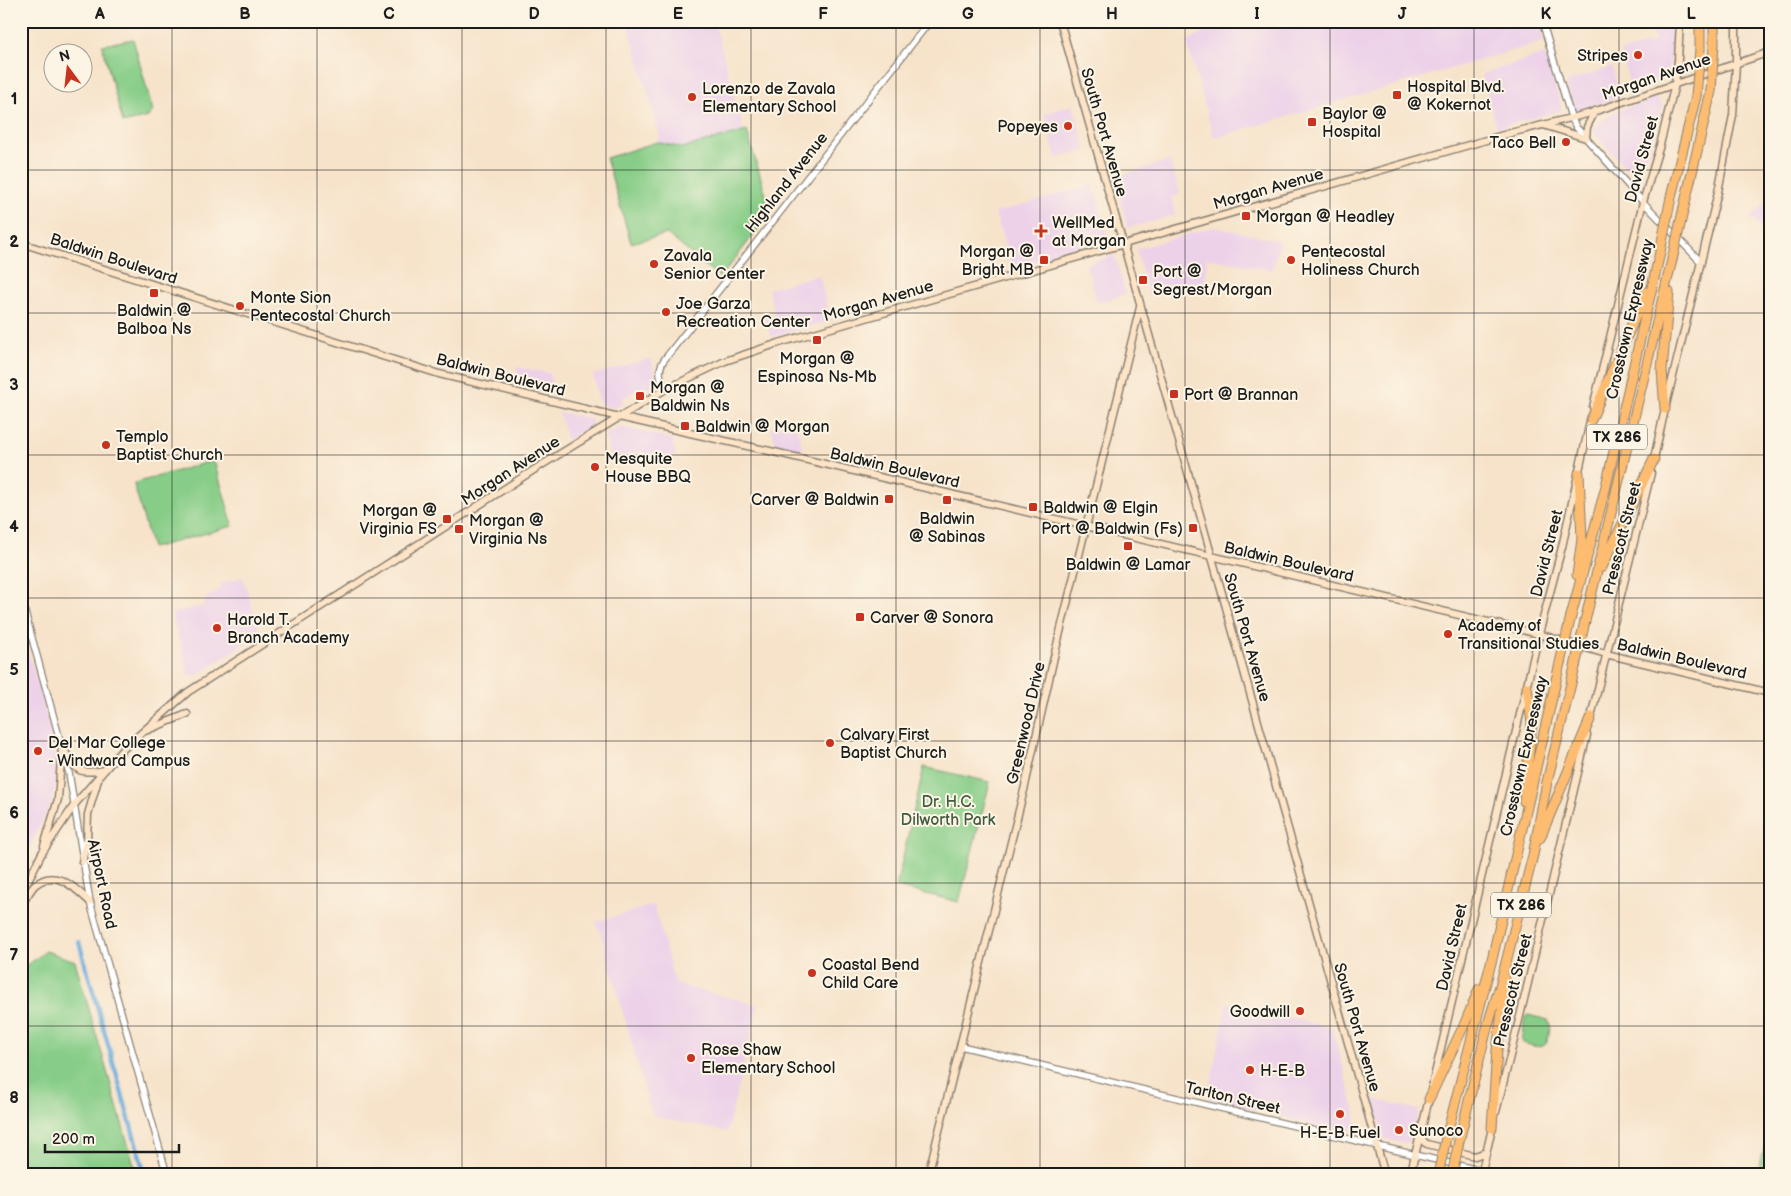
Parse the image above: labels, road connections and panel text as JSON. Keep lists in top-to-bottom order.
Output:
{
  "streets": {
    "highway": ["Crosstown Expressway", "TX 286"],
    "main road": [
      "Morgan Avenue",
      "South Port Avenue",
      "David Street",
      "Baldwin Boulevard",
      "Presscott Street",
      "Greenwood Drive"
    ],
    "street": ["Highland Avenue", "Airport Road", "Tarlton Street"]
  },
  "crossings": [
    ["Morgan Avenue", "South Port Avenue"],
    ["Morgan Avenue", "David Street"],
    ["Morgan Avenue", "Highland Avenue"],
    ["Morgan Avenue", "Baldwin Boulevard"],
    ["Morgan Avenue", "Presscott Street"],
    ["Morgan Avenue", "Airport Road"],
    ["South Port Avenue", "Baldwin Boulevard"],
    ["South Port Avenue", "Greenwood Drive"],
    ["South Port Avenue", "Tarlton Street"],
    ["David Street", "Baldwin Boulevard"],
    ["David Street", "Tarlton Street"],
    ["Baldwin Boulevard", "Presscott Street"],
    ["Baldwin Boulevard", "Greenwood Drive"],
    ["Presscott Street", "Tarlton Street"],
    ["Greenwood Drive", "Tarlton Street"]
  ],
  "parks": ["Dr. H.C. Dilworth Park"],
  "places": {
    "other": [
      "Stripes",
      "Lorenzo de Zavala Elementary School",
      "Popeyes",
      "Taco Bell",
      "Pentecostal Holiness Church",
      "Zavala Senior Center",
      "Monte Sion Pentecostal Church",
      "Joe Garza Recreation Center",
      "Templo Baptist Church",
      "Mesquite House BBQ",
      "Harold T. Branch Academy",
      "Academy of Transitional Studies",
      "Calvary First Baptist Church",
      "Del Mar College - Windward Campus",
      "Coastal Bend Child Care",
      "Goodwill",
      "Rose Shaw Elementary School",
      "H-E-B",
      "H-E-B Fuel",
      "Sunoco"
    ],
    "transit": [
      "Hospital Blvd. @ Kokernot",
      "Baylor @ Hospital",
      "Morgan @ Headley",
      "Morgan @ Bright MB",
      "Port @ Segrest/Morgan",
      "Baldwin @ Balboa Ns",
      "Morgan @ Espinosa Ns-Mb",
      "Port @ Brannan",
      "Morgan @ Baldwin Ns",
      "Baldwin @ Morgan",
      "Carver @ Baldwin",
      "Baldwin @ Sabinas",
      "Baldwin @ Elgin",
      "Morgan @ Virginia FS",
      "Port @ Baldwin (Fs)",
      "Morgan @ Virginia Ns",
      "Baldwin @ Lamar",
      "Carver @ Sonora"
    ],
    "health": ["WellMed at Morgan"]
  },
  "scale_bar": "200 m",
  "north": "top",
  "grid": {
    "columns": [
      "A",
      "B",
      "C",
      "D",
      "E",
      "F",
      "G",
      "H",
      "I",
      "J",
      "K",
      "L"
    ],
    "rows": [
      "1",
      "2",
      "3",
      "4",
      "5",
      "6",
      "7",
      "8"
    ]
  }
}
